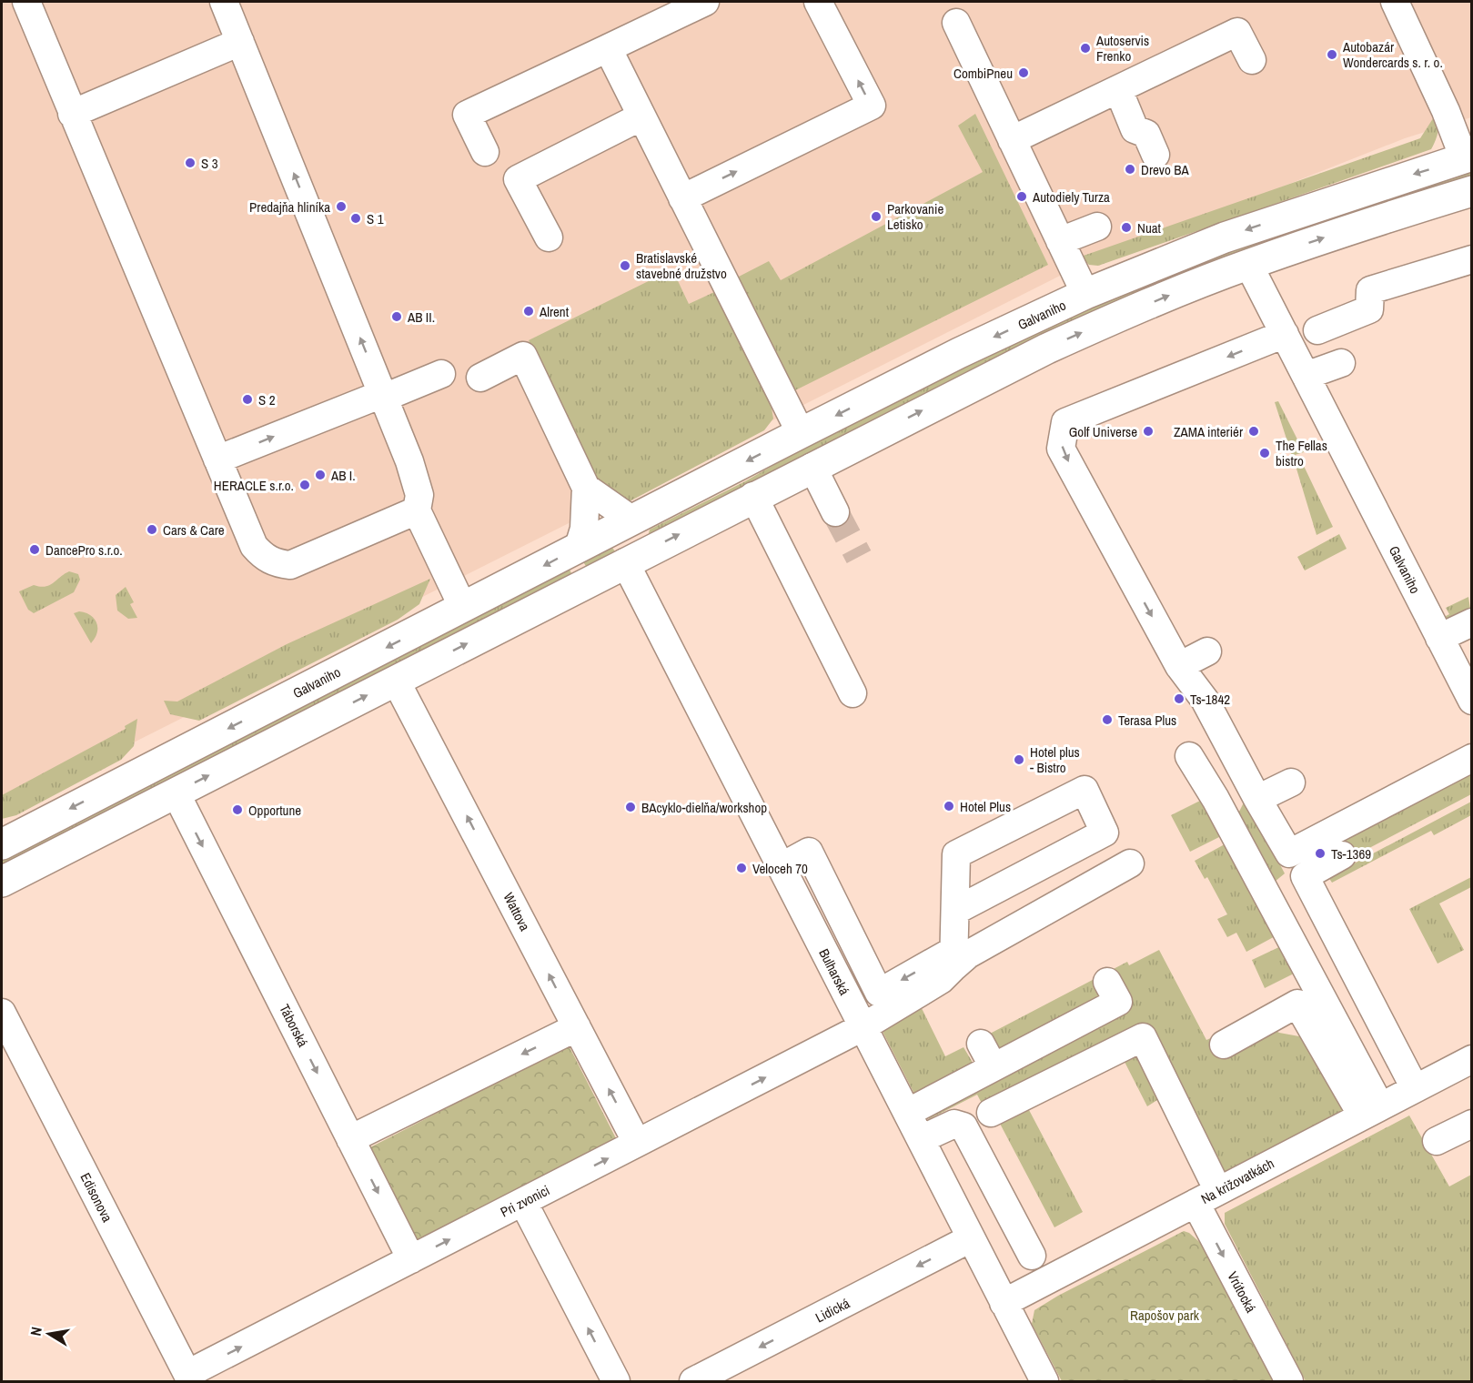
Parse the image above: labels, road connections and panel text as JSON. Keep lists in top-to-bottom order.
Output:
{
  "streets": {
    "main road": ["Galvaniho"],
    "street": [
      "Wattova",
      "Bulharská",
      "Táborská",
      "Na križovatkách",
      "Edisonova",
      "Pri zvonici",
      "Vrútocká",
      "Lidická"
    ]
  },
  "crossings": [
    ["Wattova", "Pri zvonici"],
    ["Bulharská", "Na križovatkách"],
    ["Bulharská", "Pri zvonici"],
    ["Bulharská", "Lidická"],
    ["Táborská", "Pri zvonici"],
    ["Na križovatkách", "Vrútocká"],
    ["Edisonova", "Pri zvonici"]
  ],
  "one_way": [
    "Wattova",
    "Táborská",
    "Vrútocká",
    "Lidická"
  ],
  "parks": ["Rapošov park"],
  "places": [
    "Autoservis Frenko",
    "Autobazár Wondercards s. r. o.",
    "CombiPneu",
    "S 3",
    "Drevo BA",
    "Autodiely Turza",
    "Predajňa hliníka",
    "Parkovanie Letisko",
    "S 1",
    "Nuat",
    "Bratislavské stavebné družstvo",
    "Alrent",
    "AB II.",
    "S 2",
    "Golf Universe",
    "ZAMA interiér",
    "The Fellas bistro",
    "AB I.",
    "HERACLE s.r.o.",
    "Cars & Care",
    "DancePro s.r.o.",
    "Ts-1842",
    "Terasa Plus",
    "Hotel plus - Bistro",
    "Hotel Plus",
    "BAcyklo-dielňa/workshop",
    "Opportune",
    "Ts-1369",
    "Veloceh 70"
  ],
  "north": "left"
}
